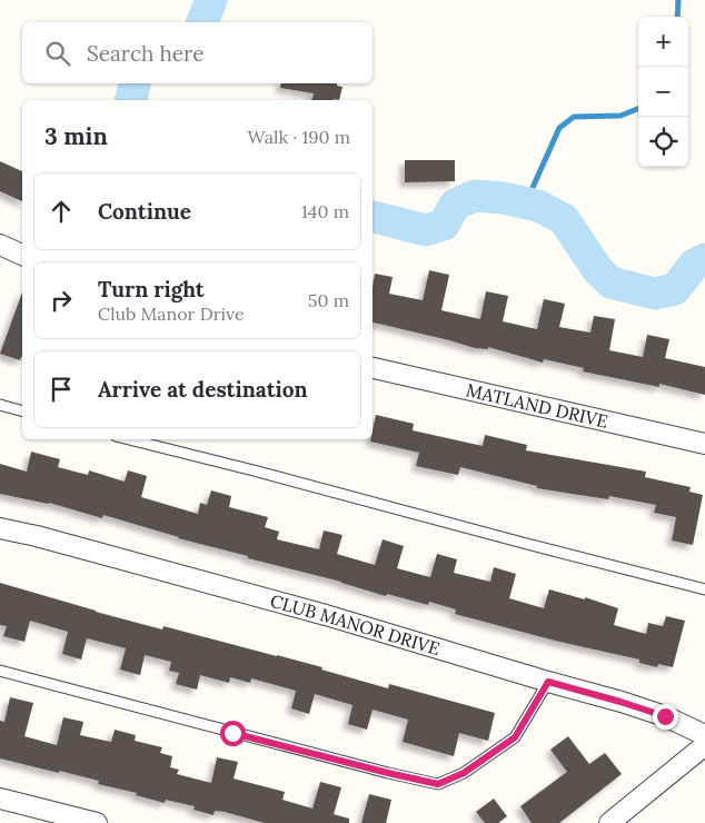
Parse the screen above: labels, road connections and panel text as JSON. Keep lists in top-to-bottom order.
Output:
{
  "streets": {
    "street": ["MATLAND DRIVE", "CLUB MANOR DRIVE"]
  },
  "page": {
    "map_buttons": ["+", "−"],
    "search": "Search here",
    "heading": ["3 min", "Walk · 190 m"],
    "list": [
      ["Continue", "140 m"],
      ["Turn right", "Club Manor Drive", "50 m"],
      "Arrive at destination"
    ]
  }
}
